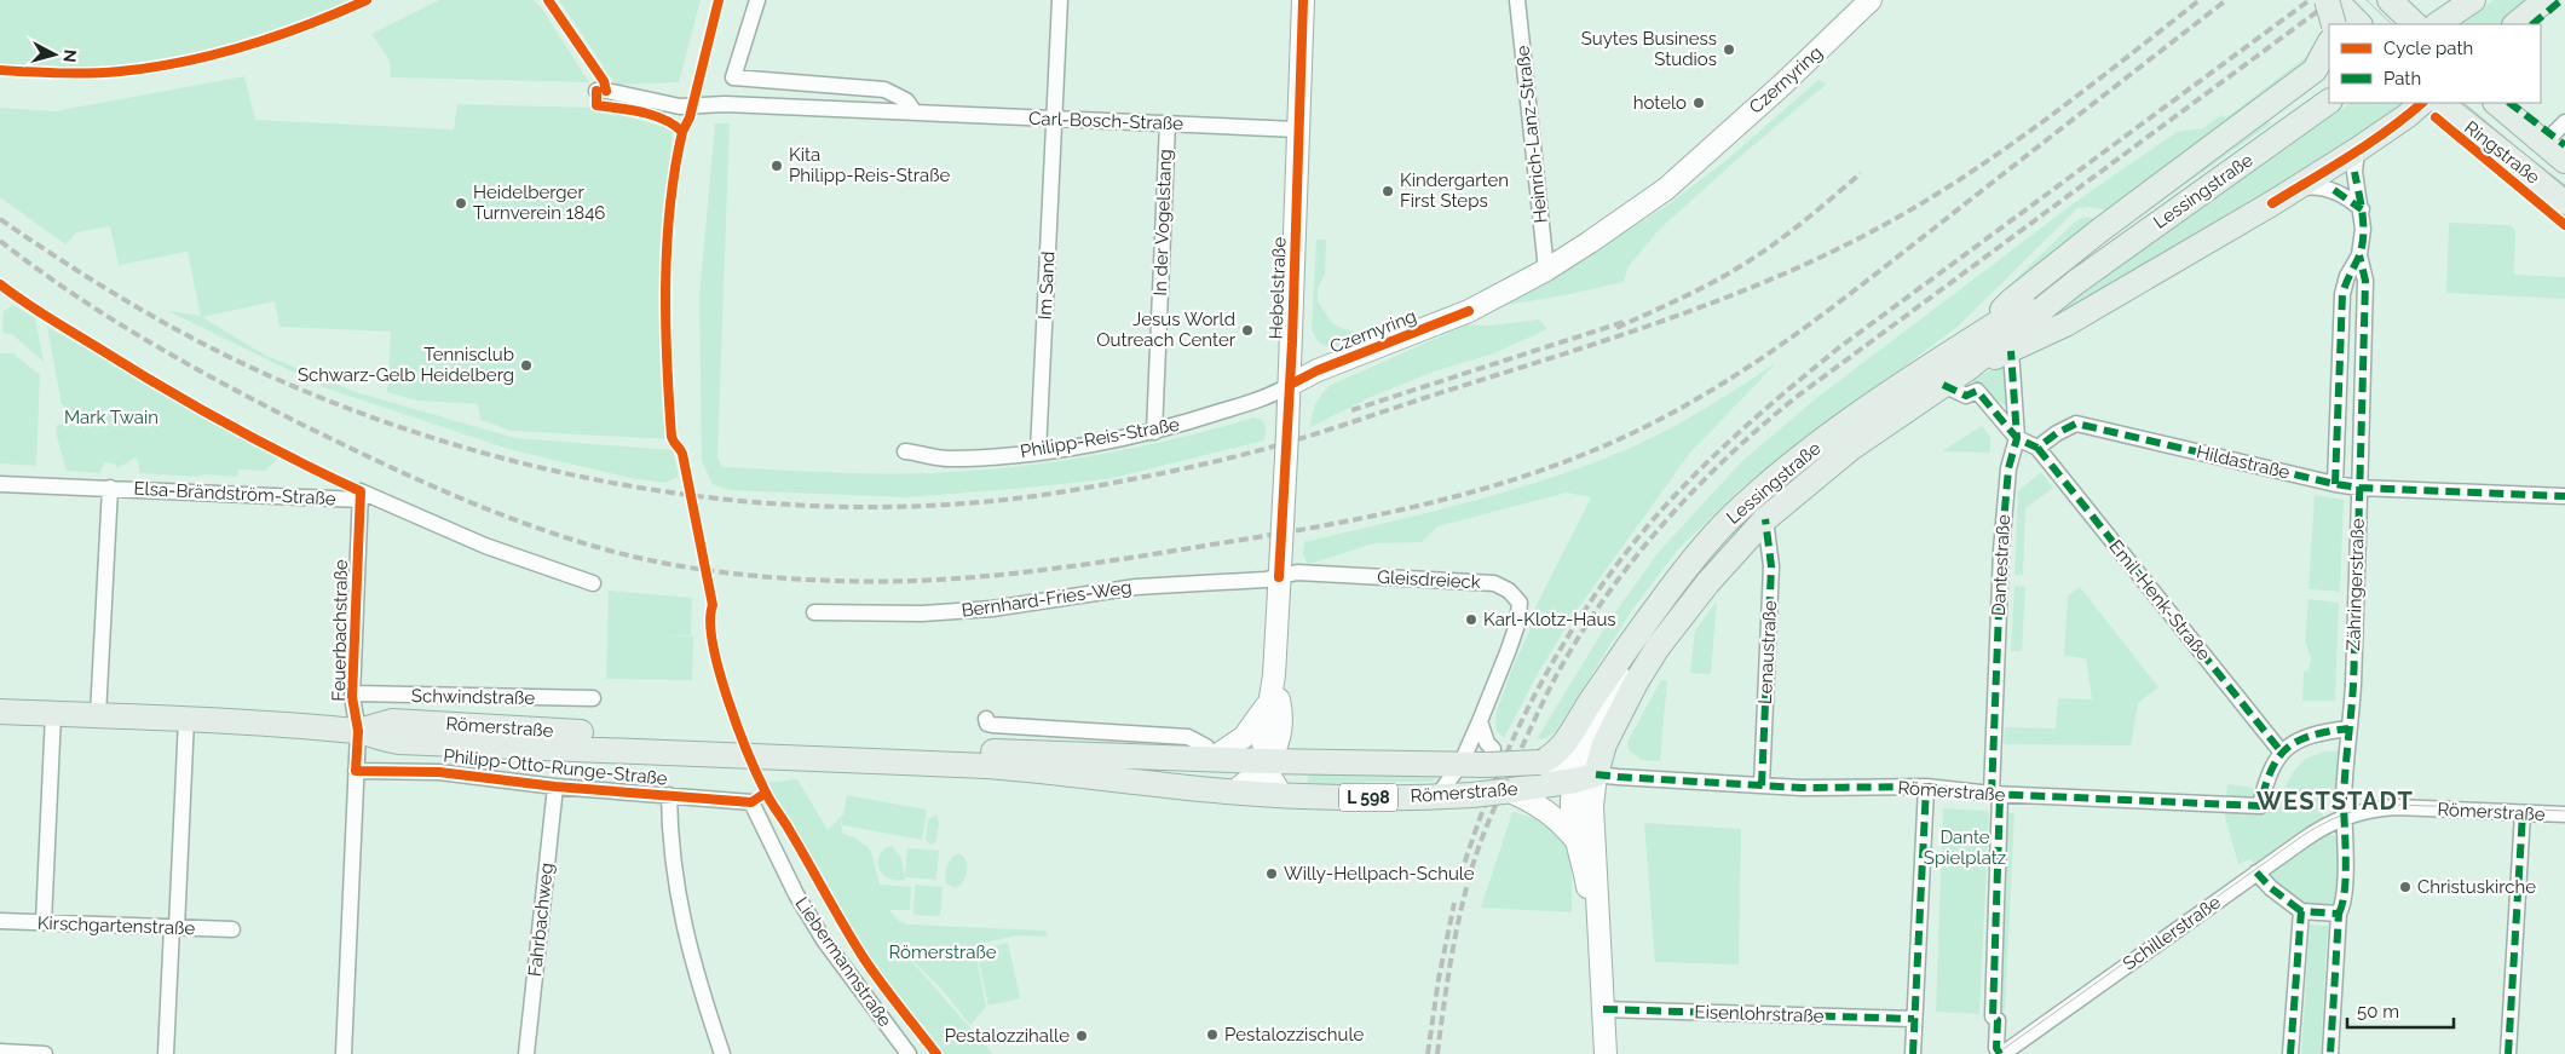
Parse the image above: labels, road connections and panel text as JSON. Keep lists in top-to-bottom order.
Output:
{
  "streets": {
    "main road": [
      "Czernyring",
      "Ringstraße",
      "Lessingstraße",
      "Hebelstraße",
      "Römerstraße",
      "L 598"
    ],
    "street": [
      "Carl-Bosch-Straße",
      "Heinrich-Lanz-Straße",
      "In der Vogelstang",
      "Im Sand",
      "Philipp-Reis-Straße",
      "Hildastraße",
      "Elsa-Brändström-Straße",
      "Dantestraße",
      "Gleisdreieck",
      "Zähringerstraße",
      "Bernhard-Fries-Weg",
      "Emil-Henk-Straße",
      "Feuerbachstraße",
      "Lenaustraße",
      "Schwindstraße",
      "Philipp-Otto-Runge-Straße",
      "Fahrbachweg",
      "Kirschgartenstraße",
      "Schillerstraße",
      "Liebermannstraße",
      "Eisenlohrstraße"
    ]
  },
  "crossings": [
    ["Czernyring", "Heinrich-Lanz-Straße"],
    ["Czernyring", "Hebelstraße"],
    ["Czernyring", "Philipp-Reis-Straße"],
    ["Carl-Bosch-Straße", "In der Vogelstang"],
    ["Carl-Bosch-Straße", "Im Sand"],
    ["Carl-Bosch-Straße", "Hebelstraße"],
    ["Lessingstraße", "Lenaustraße"],
    ["Lessingstraße", "Römerstraße"],
    ["In der Vogelstang", "Philipp-Reis-Straße"],
    ["Im Sand", "Philipp-Reis-Straße"],
    ["Hebelstraße", "Philipp-Reis-Straße"],
    ["Hebelstraße", "Gleisdreieck"],
    ["Hebelstraße", "Bernhard-Fries-Weg"],
    ["Hebelstraße", "Römerstraße"],
    ["Hildastraße", "Zähringerstraße"],
    ["Hildastraße", "Emil-Henk-Straße"],
    ["Elsa-Brändström-Straße", "Feuerbachstraße"],
    ["Elsa-Brändström-Straße", "Römerstraße"],
    ["Dantestraße", "Römerstraße"],
    ["Dantestraße", "Schillerstraße"],
    ["Gleisdreieck", "Bernhard-Fries-Weg"],
    ["Gleisdreieck", "Römerstraße"],
    ["Zähringerstraße", "Römerstraße"],
    ["Zähringerstraße", "Schillerstraße"],
    ["Emil-Henk-Straße", "Römerstraße"],
    ["Feuerbachstraße", "Schwindstraße"],
    ["Feuerbachstraße", "Römerstraße"],
    ["Feuerbachstraße", "Philipp-Otto-Runge-Straße"],
    ["Lenaustraße", "Römerstraße"],
    ["Römerstraße", "Schillerstraße"],
    ["Philipp-Otto-Runge-Straße", "Fahrbachweg"],
    ["Philipp-Otto-Runge-Straße", "Liebermannstraße"]
  ],
  "districts": ["WESTSTADT"],
  "parks": ["Mark Twain", "Dante Spielplatz", "Römerstraße"],
  "places": [
    "Suytes Business Studios",
    "hotelo",
    "Kita Philipp-Reis-Straße",
    "Kindergarten First Steps",
    "Heidelberger Turnverein 1846",
    "Jesus World Outreach Center",
    "Tennisclub Schwarz-Gelb Heidelberg",
    "Karl-Klotz-Haus",
    "Willy-Hellpach-Schule",
    "Christuskirche",
    "Pestalozzischule",
    "Pestalozzihalle"
  ],
  "legend": ["Cycle path", "Path"],
  "scale_bar": "50 m",
  "north": "right"
}
